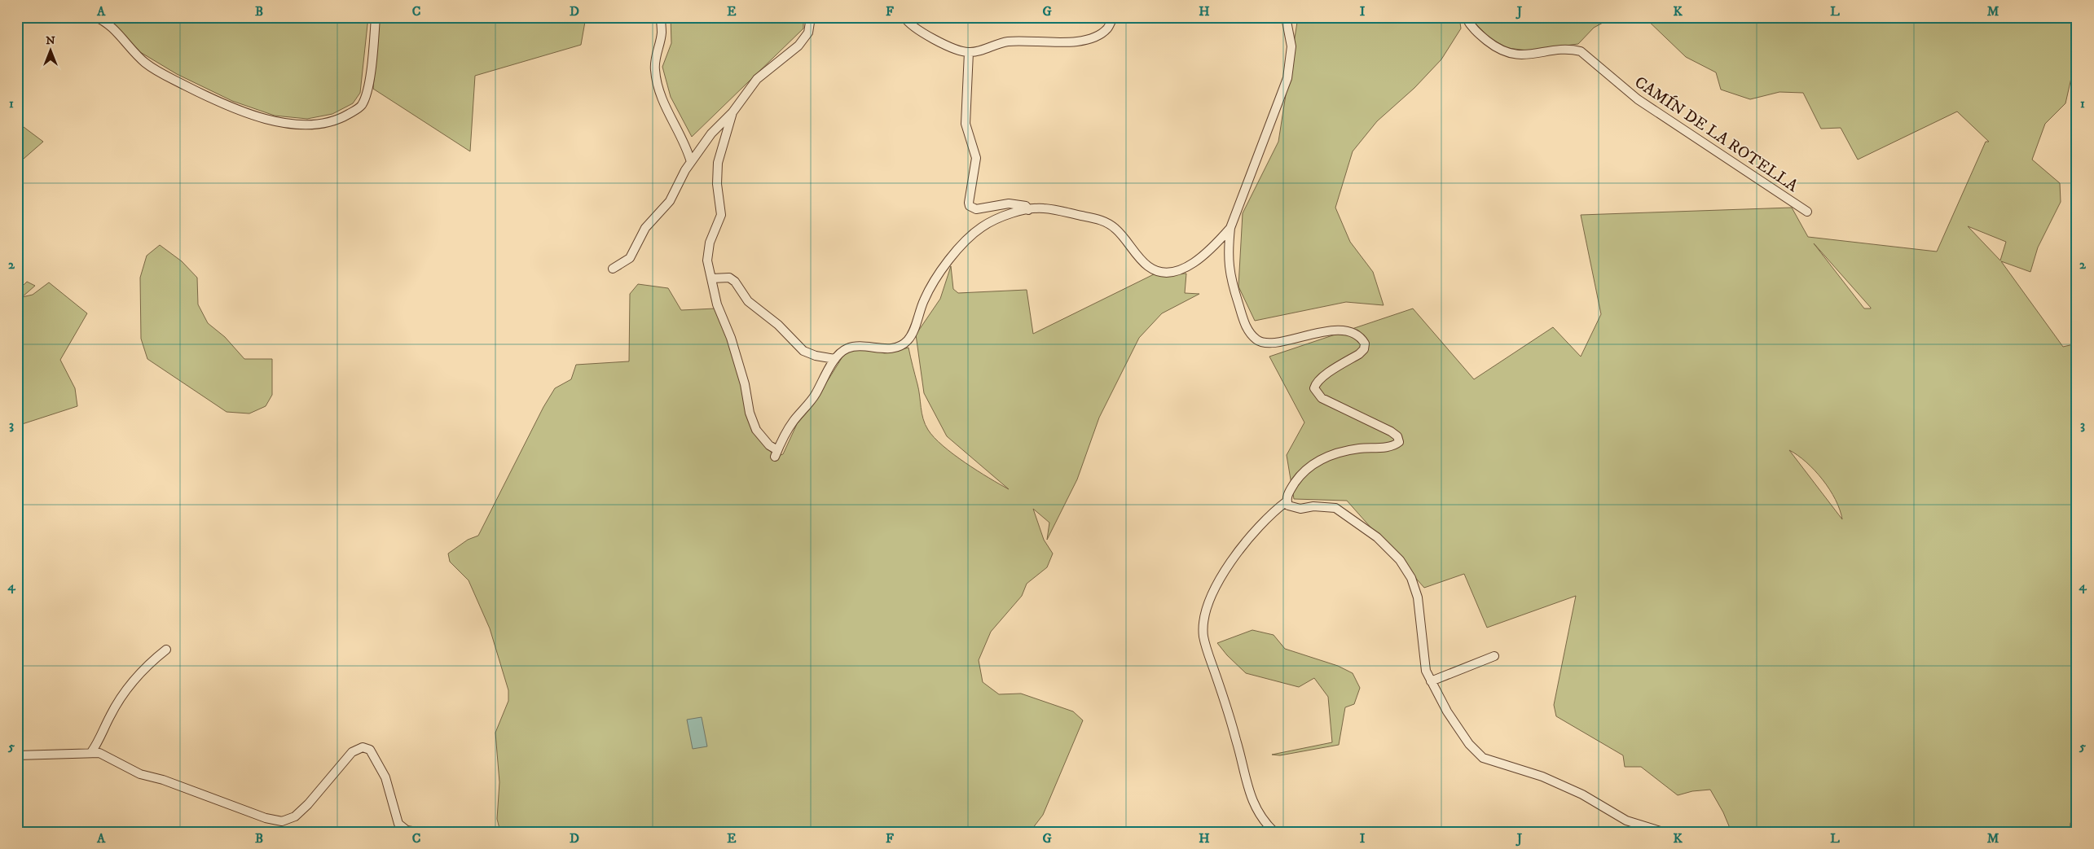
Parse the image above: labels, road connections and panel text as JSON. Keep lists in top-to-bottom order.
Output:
{
  "streets": {
    "street": ["CAMÍN DE LA ROTELLA"]
  },
  "north": "top",
  "grid": {
    "columns": [
      "A",
      "B",
      "C",
      "D",
      "E",
      "F",
      "G",
      "H",
      "I",
      "J",
      "K",
      "L",
      "M"
    ],
    "rows": [
      "1",
      "2",
      "3",
      "4",
      "5"
    ]
  }
}
